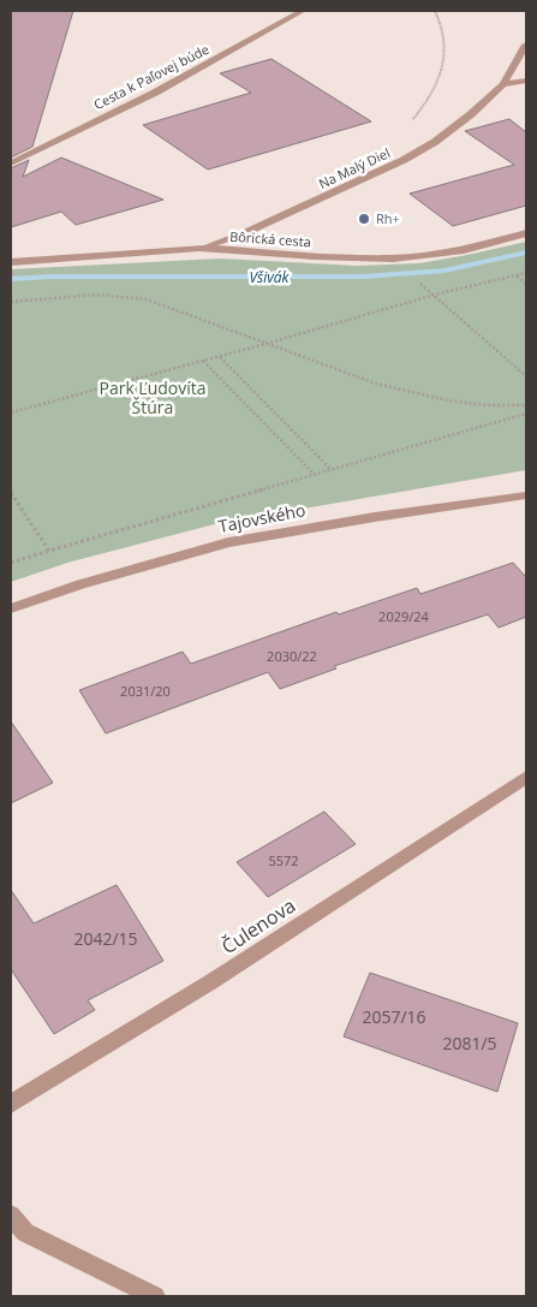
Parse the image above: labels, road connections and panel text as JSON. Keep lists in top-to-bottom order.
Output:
{
  "streets": {
    "street": [
      "Cesta k Paľovej búde",
      "Na Malý Diel",
      "Bôrická cesta",
      "Tajovského",
      "Čulenova"
    ]
  },
  "crossings": [
    ["Na Malý Diel", "Bôrická cesta"]
  ],
  "water": ["Všivák"],
  "parks": ["Park Ľudovíta Štúra"],
  "places": ["Rh+"],
  "house_numbers": [
    "2029/24",
    "2030/22",
    "2031/20",
    "5572",
    "2042/15",
    "2057/16",
    "2081/5"
  ]
}
